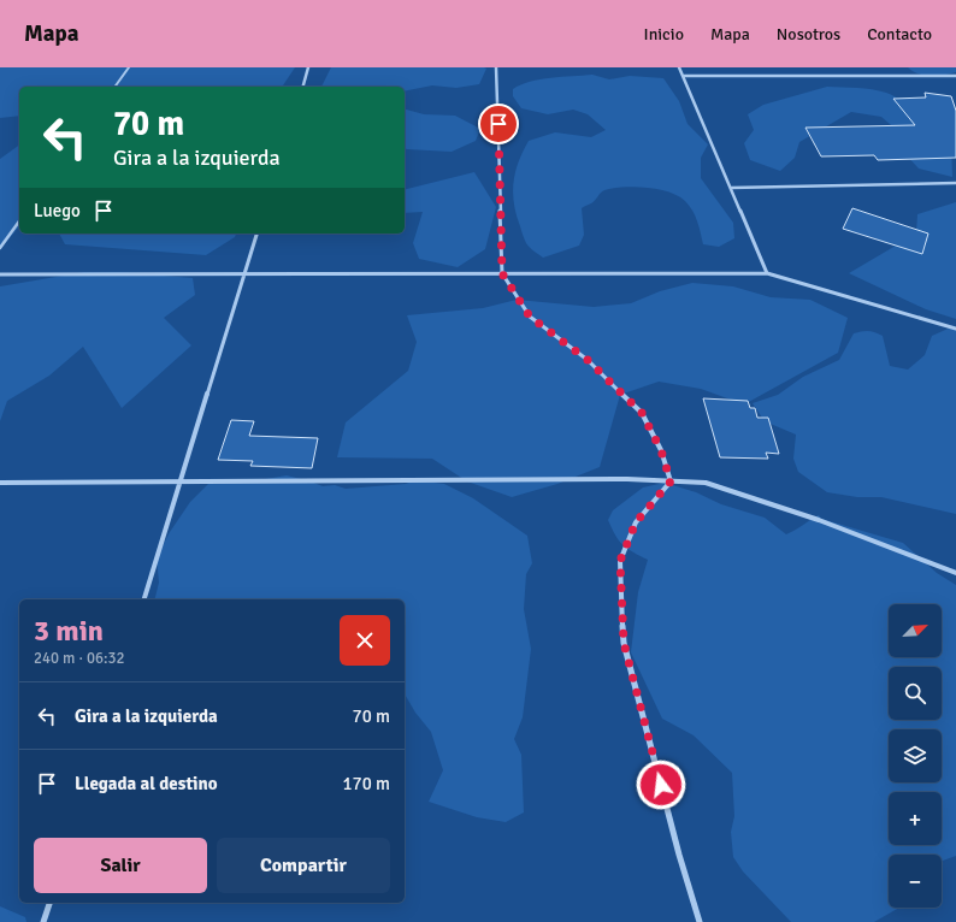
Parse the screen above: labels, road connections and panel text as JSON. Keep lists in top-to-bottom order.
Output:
{
  "north": "top right",
  "page": {
    "header": "Mapa",
    "nav": [
      "Inicio",
      "Mapa",
      "Nosotros",
      "Contacto"
    ],
    "turn": ["70 m", "Gira a la izquierda"],
    "then": "Luego",
    "heading": ["3 min", "240 m · 06:32"],
    "map_buttons": ["+", "−"],
    "list": [
      {
        "name": "Gira a la izquierda",
        "value": "70 m"
      },
      {
        "name": "Llegada al destino",
        "value": "170 m"
      }
    ],
    "buttons": ["Salir", "Compartir"]
  }
}
